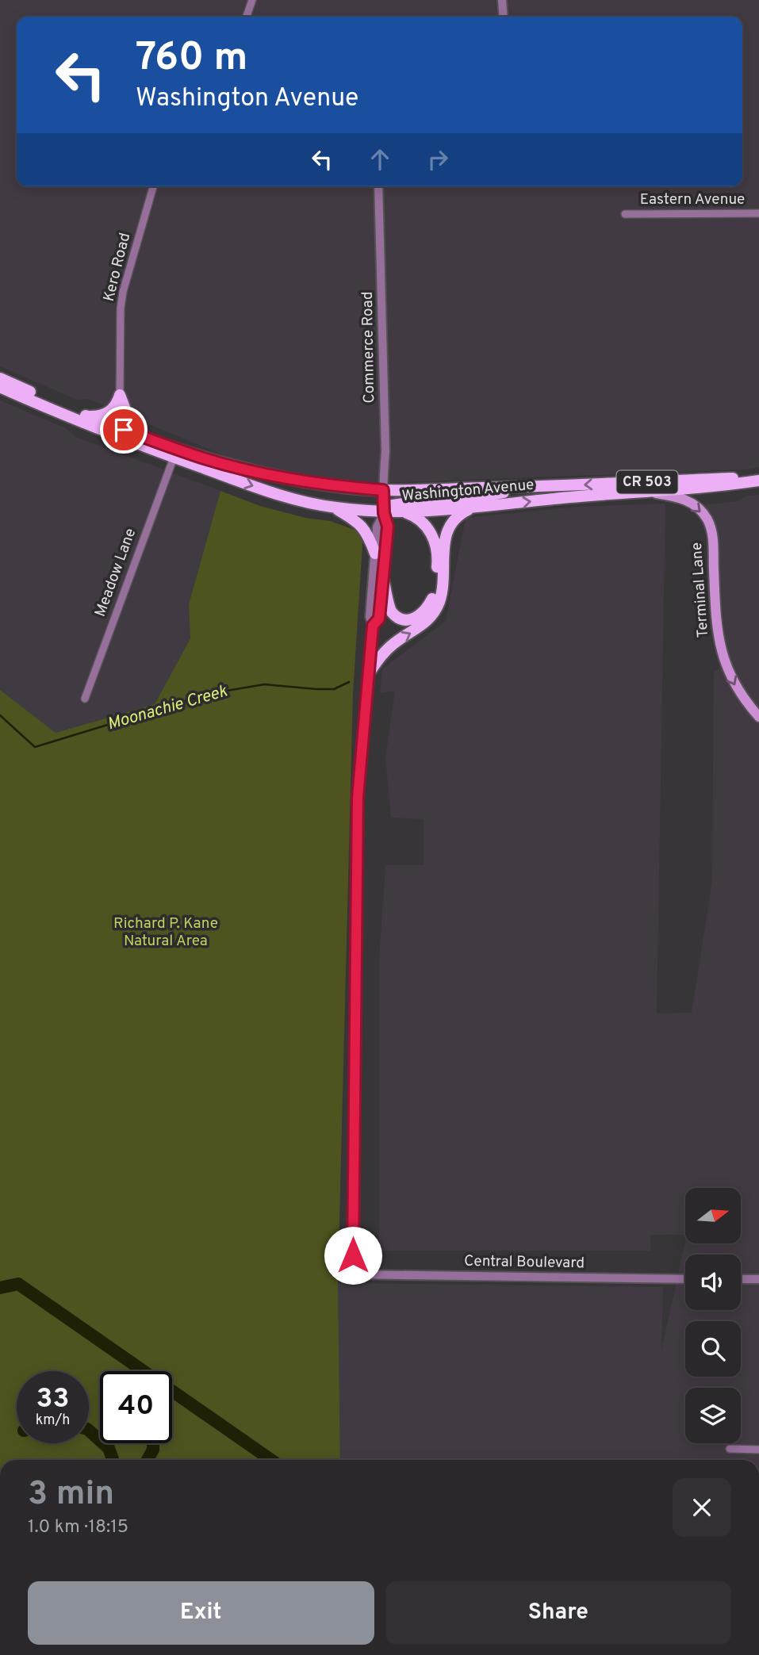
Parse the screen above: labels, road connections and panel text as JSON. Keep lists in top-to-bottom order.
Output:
{
  "streets": {
    "main road": ["CR 503", "Washington Avenue", "Terminal Lane"],
    "street": [
      "Eastern Avenue",
      "Kero Road",
      "Commerce Road",
      "Meadow Lane",
      "Central Boulevard"
    ]
  },
  "crossings": [
    ["Commerce Road", "Washington Avenue"],
    ["Washington Avenue", "Meadow Lane"],
    ["Washington Avenue", "Terminal Lane"]
  ],
  "one_way": ["Terminal Lane"],
  "water": ["Moonachie Creek"],
  "parks": ["Richard P. Kane Natural Area"],
  "north": "right",
  "page": {
    "turn": ["760 m", "Washington Avenue"],
    "speed": "33 km/h",
    "limit": "40",
    "heading": ["3 min", "1.0 km · 18:15"],
    "buttons": ["Exit", "Share"]
  }
}
